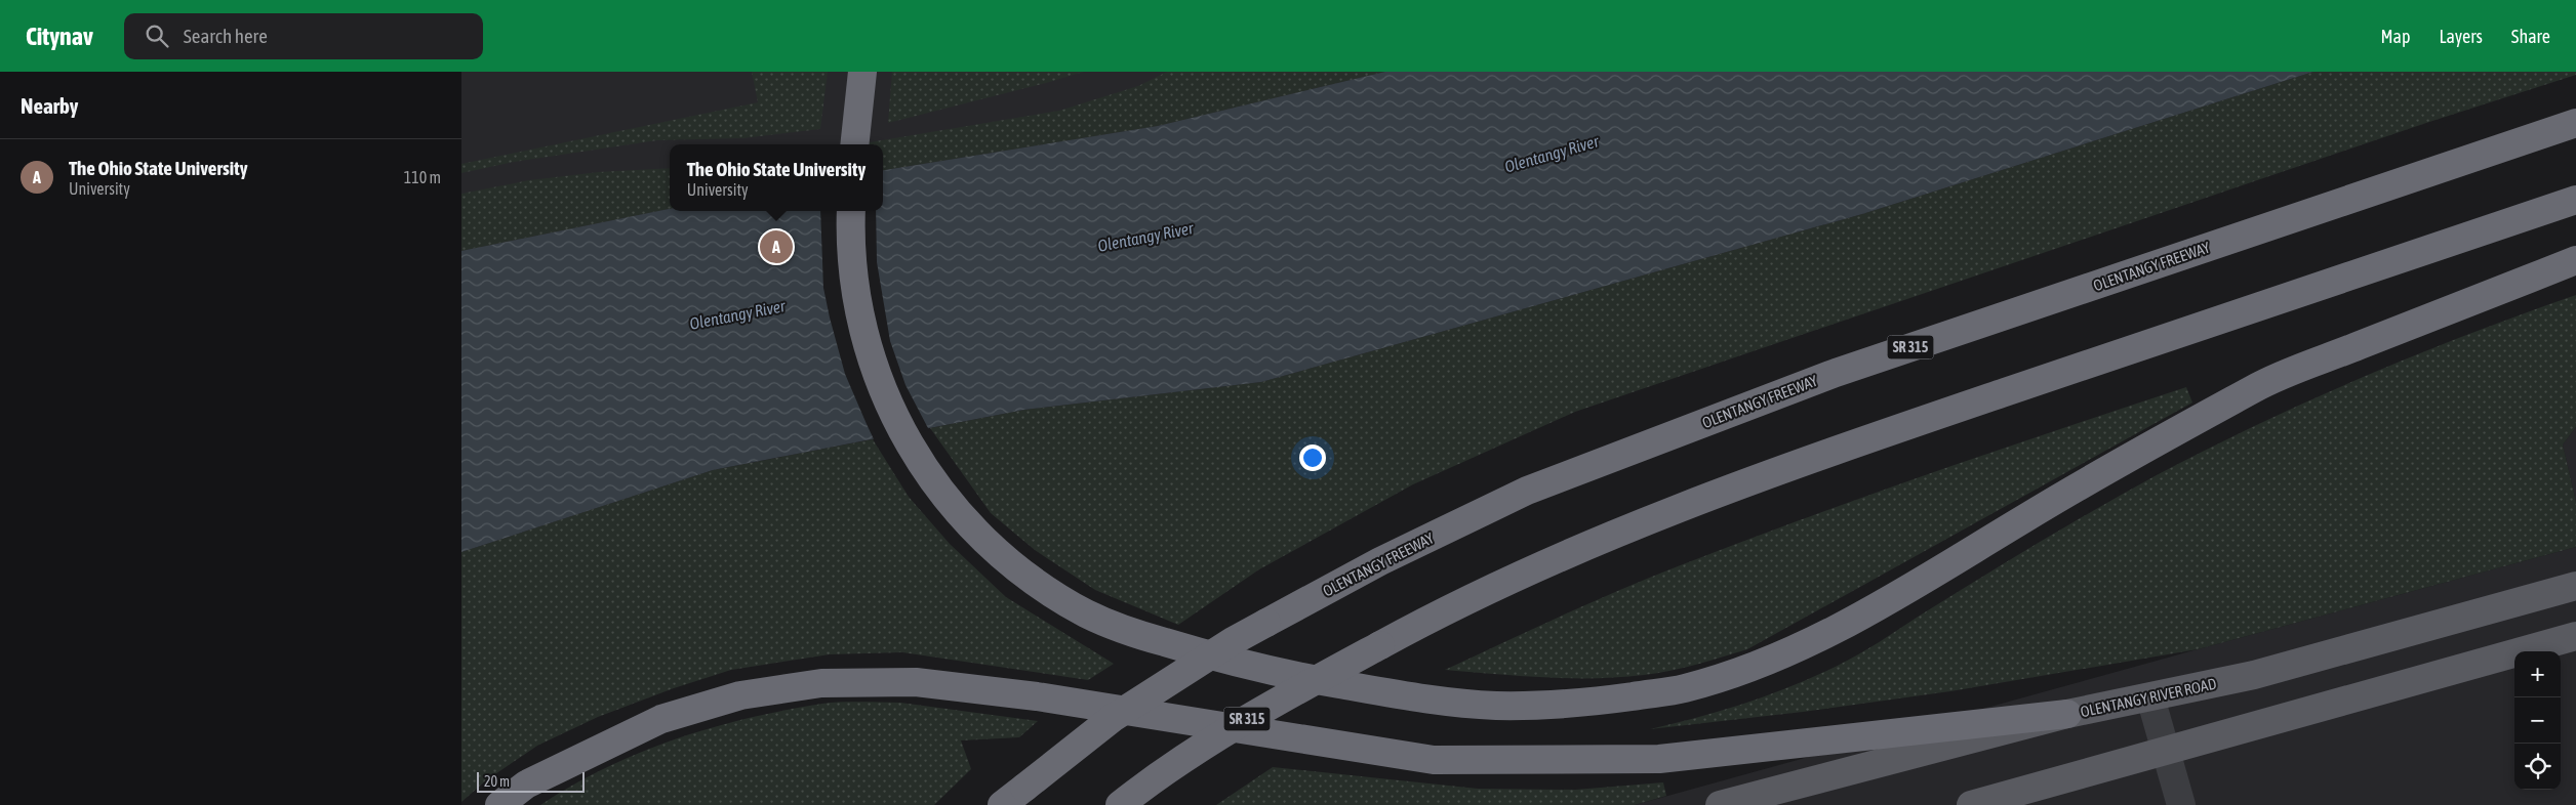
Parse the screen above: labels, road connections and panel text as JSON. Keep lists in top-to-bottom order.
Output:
{
  "streets": {
    "highway": ["OLENTANGY FREEWAY", "SR 315"],
    "main road": ["OLENTANGY RIVER ROAD"]
  },
  "water": ["Olentangy River"],
  "scale_bar": "20 m",
  "page": {
    "header": "Citynav",
    "search": "Search here",
    "nav": ["Map", "Layers", "Share"],
    "heading": "Nearby",
    "list": [
      {
        "mark": "A",
        "name": "The Ohio State University",
        "note": "University",
        "value": "110 m"
      }
    ],
    "popup": ["The Ohio State University", "University"],
    "pins": "A",
    "map_buttons": ["+", "−"],
    "scale": "20 m"
  }
}
